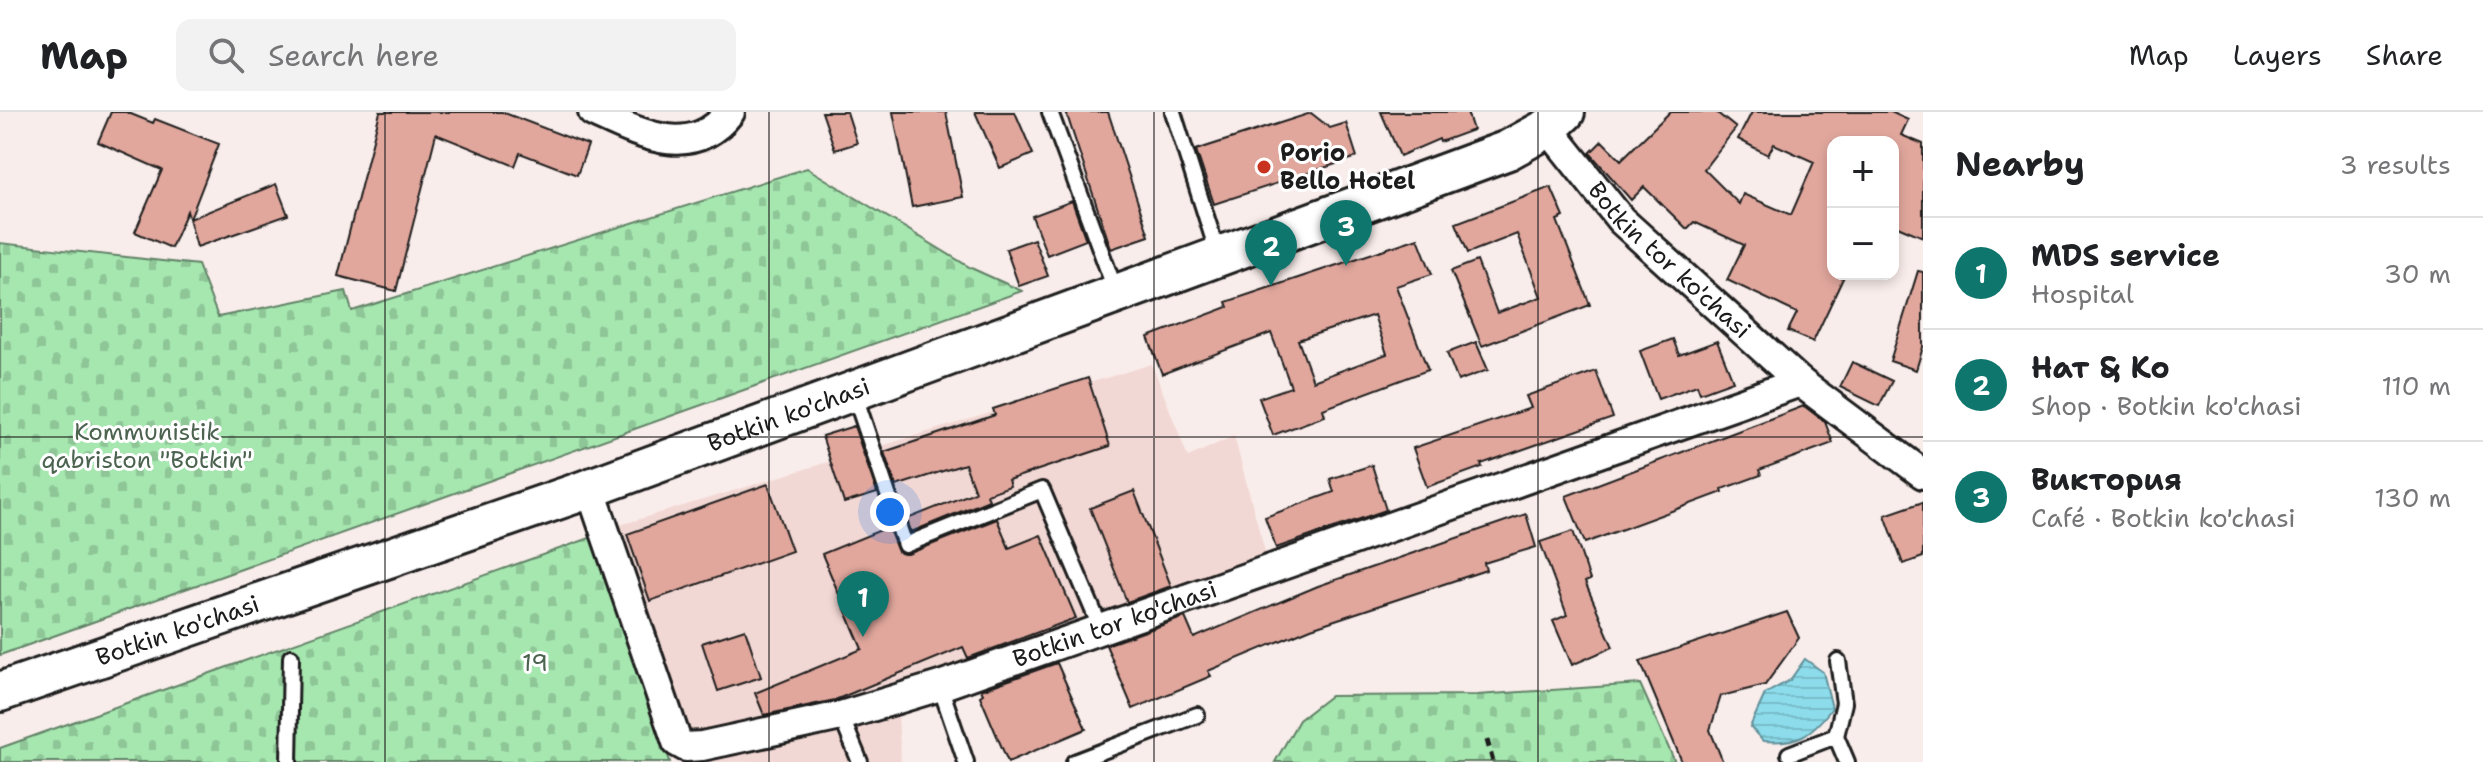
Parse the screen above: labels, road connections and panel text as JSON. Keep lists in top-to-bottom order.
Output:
{
  "streets": {
    "street": ["Botkin tor ko'chasi", "Botkin ko'chasi"]
  },
  "crossings": [
    ["Botkin tor ko'chasi", "Botkin ko'chasi"]
  ],
  "parks": ["Kommunistik qabriston \"Botkin\"", "19"],
  "places": ["Porio Bello Hotel"],
  "page": {
    "header": "Map",
    "search": "Search here",
    "nav": ["Map", "Layers", "Share"],
    "heading": ["Nearby", "3 results"],
    "map_buttons": ["+", "−"],
    "pins": ["3", "2", "1"],
    "list": [
      {
        "mark": "1",
        "name": "MDS service",
        "note": "Hospital",
        "value": "30 m"
      },
      {
        "mark": "2",
        "name": "Нат & Ко",
        "note": "Shop · Botkin ko'chasi",
        "value": "110 m"
      },
      {
        "mark": "3",
        "name": "Виктория",
        "note": "Café · Botkin ko'chasi",
        "value": "130 m"
      }
    ]
  }
}
